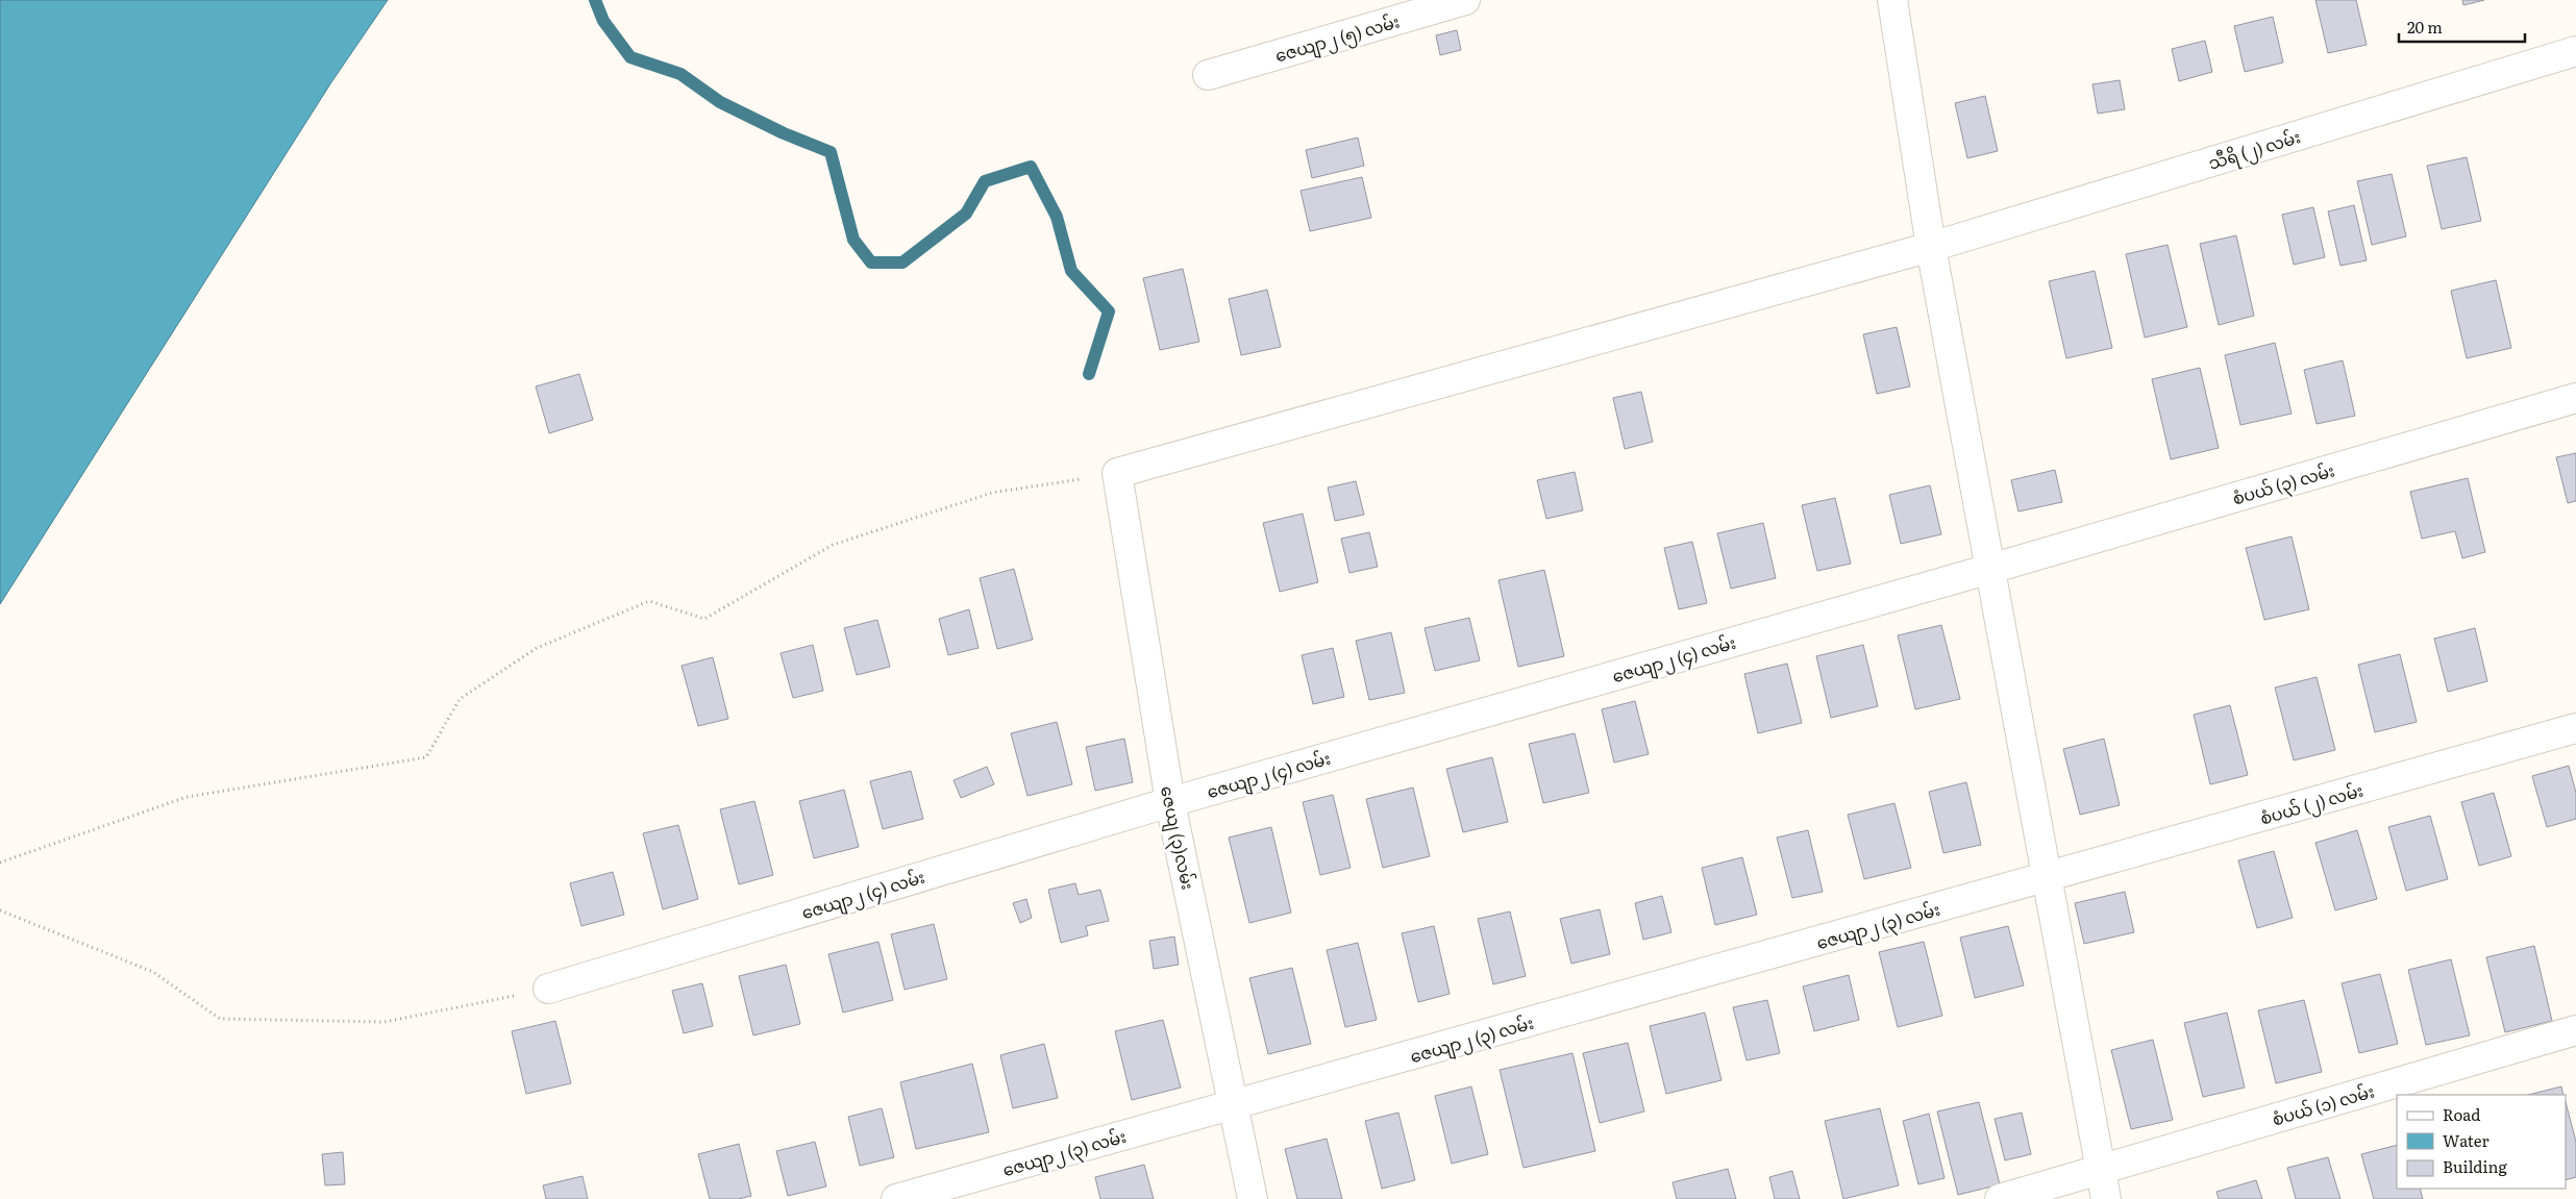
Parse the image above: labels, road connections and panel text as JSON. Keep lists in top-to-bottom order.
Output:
{
  "streets": {
    "street": [
      "ဇေယျာ၂ (၅) လမ်း",
      "သီရိ (၂) လမ်း",
      "စံပယ် (၃) လမ်း",
      "ဇေယျာ၂ (၄) လမ်း",
      "စံပယ် (၂) လမ်း",
      "ဇေယျ (၃)လမ်း",
      "ဇေယျာ၂ (၃) လမ်း",
      "စံပယ် (၁) လမ်း"
    ]
  },
  "crossings": [
    ["သီရိ (၂) လမ်း", "ဇေယျ (၃)လမ်း"],
    ["စံပယ် (၃) လမ်း", "ဇေယျာ၂ (၄) လမ်း"],
    ["ဇေယျာ၂ (၄) လမ်း", "ဇေယျ (၃)လမ်း"],
    ["စံပယ် (၂) လမ်း", "ဇေယျာ၂ (၃) လမ်း"],
    ["ဇေယျ (၃)လမ်း", "ဇေယျာ၂ (၃) လမ်း"]
  ],
  "legend": ["Road", "Water", "Building"],
  "scale_bar": "20 m"
}
